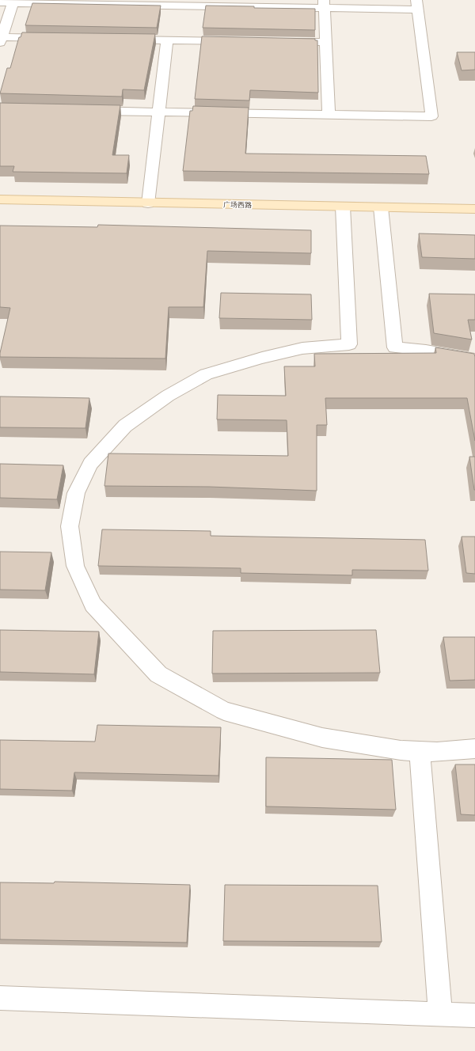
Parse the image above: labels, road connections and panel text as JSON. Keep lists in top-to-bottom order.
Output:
{
  "streets": {
    "main road": ["广场西路"]
  }
}
